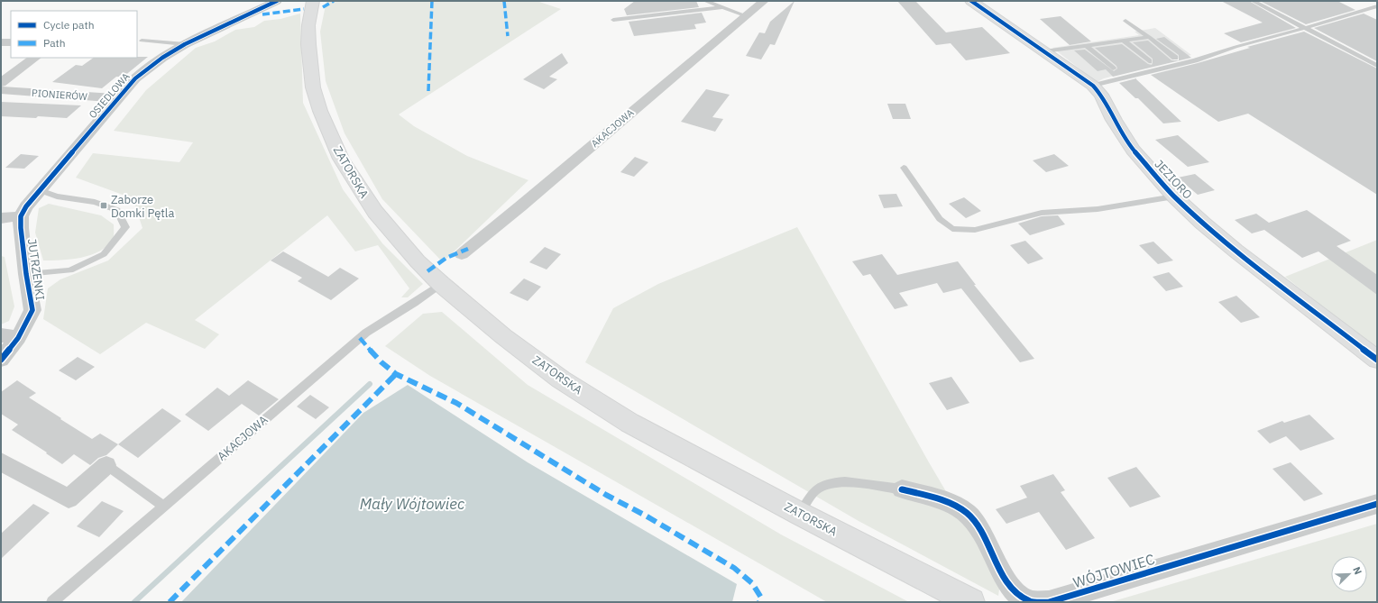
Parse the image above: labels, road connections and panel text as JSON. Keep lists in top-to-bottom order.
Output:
{
  "streets": {
    "main road": ["ZATORSKA", "JEZIORO"],
    "street": [
      "PIONIERÓW",
      "OSIEDLOWA",
      "AKACJOWA",
      "JUTRZENKI",
      "WÓJTOWIEC"
    ]
  },
  "crossings": [
    ["PIONIERÓW", "OSIEDLOWA"],
    ["OSIEDLOWA", "JUTRZENKI"],
    ["AKACJOWA", "ZATORSKA"]
  ],
  "water": ["Mały Wójtowiec"],
  "places": {
    "transit": ["Zaborze Domki Pętla"]
  },
  "legend": ["Cycle path", "Path"],
  "north": "top right"
}
